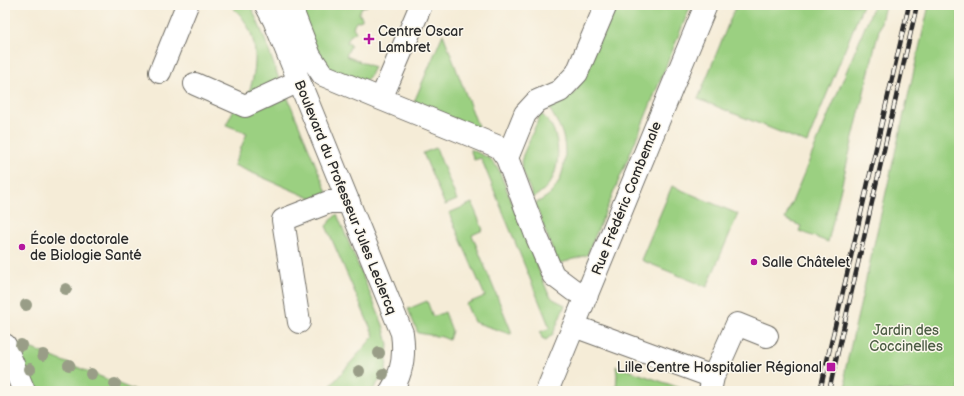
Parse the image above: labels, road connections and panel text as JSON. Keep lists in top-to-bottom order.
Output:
{
  "streets": {
    "street": ["Boulevard du Professeur Jules Leclercq", "Rue Frédéric Combemale"]
  },
  "parks": ["Jardin des Coccinelles"],
  "places": {
    "health": ["Centre Oscar Lambret"],
    "other": ["École doctorale de Biologie Santé", "Salle Châtelet"],
    "transit": ["Lille Centre Hospitalier Régional"]
  }
}
